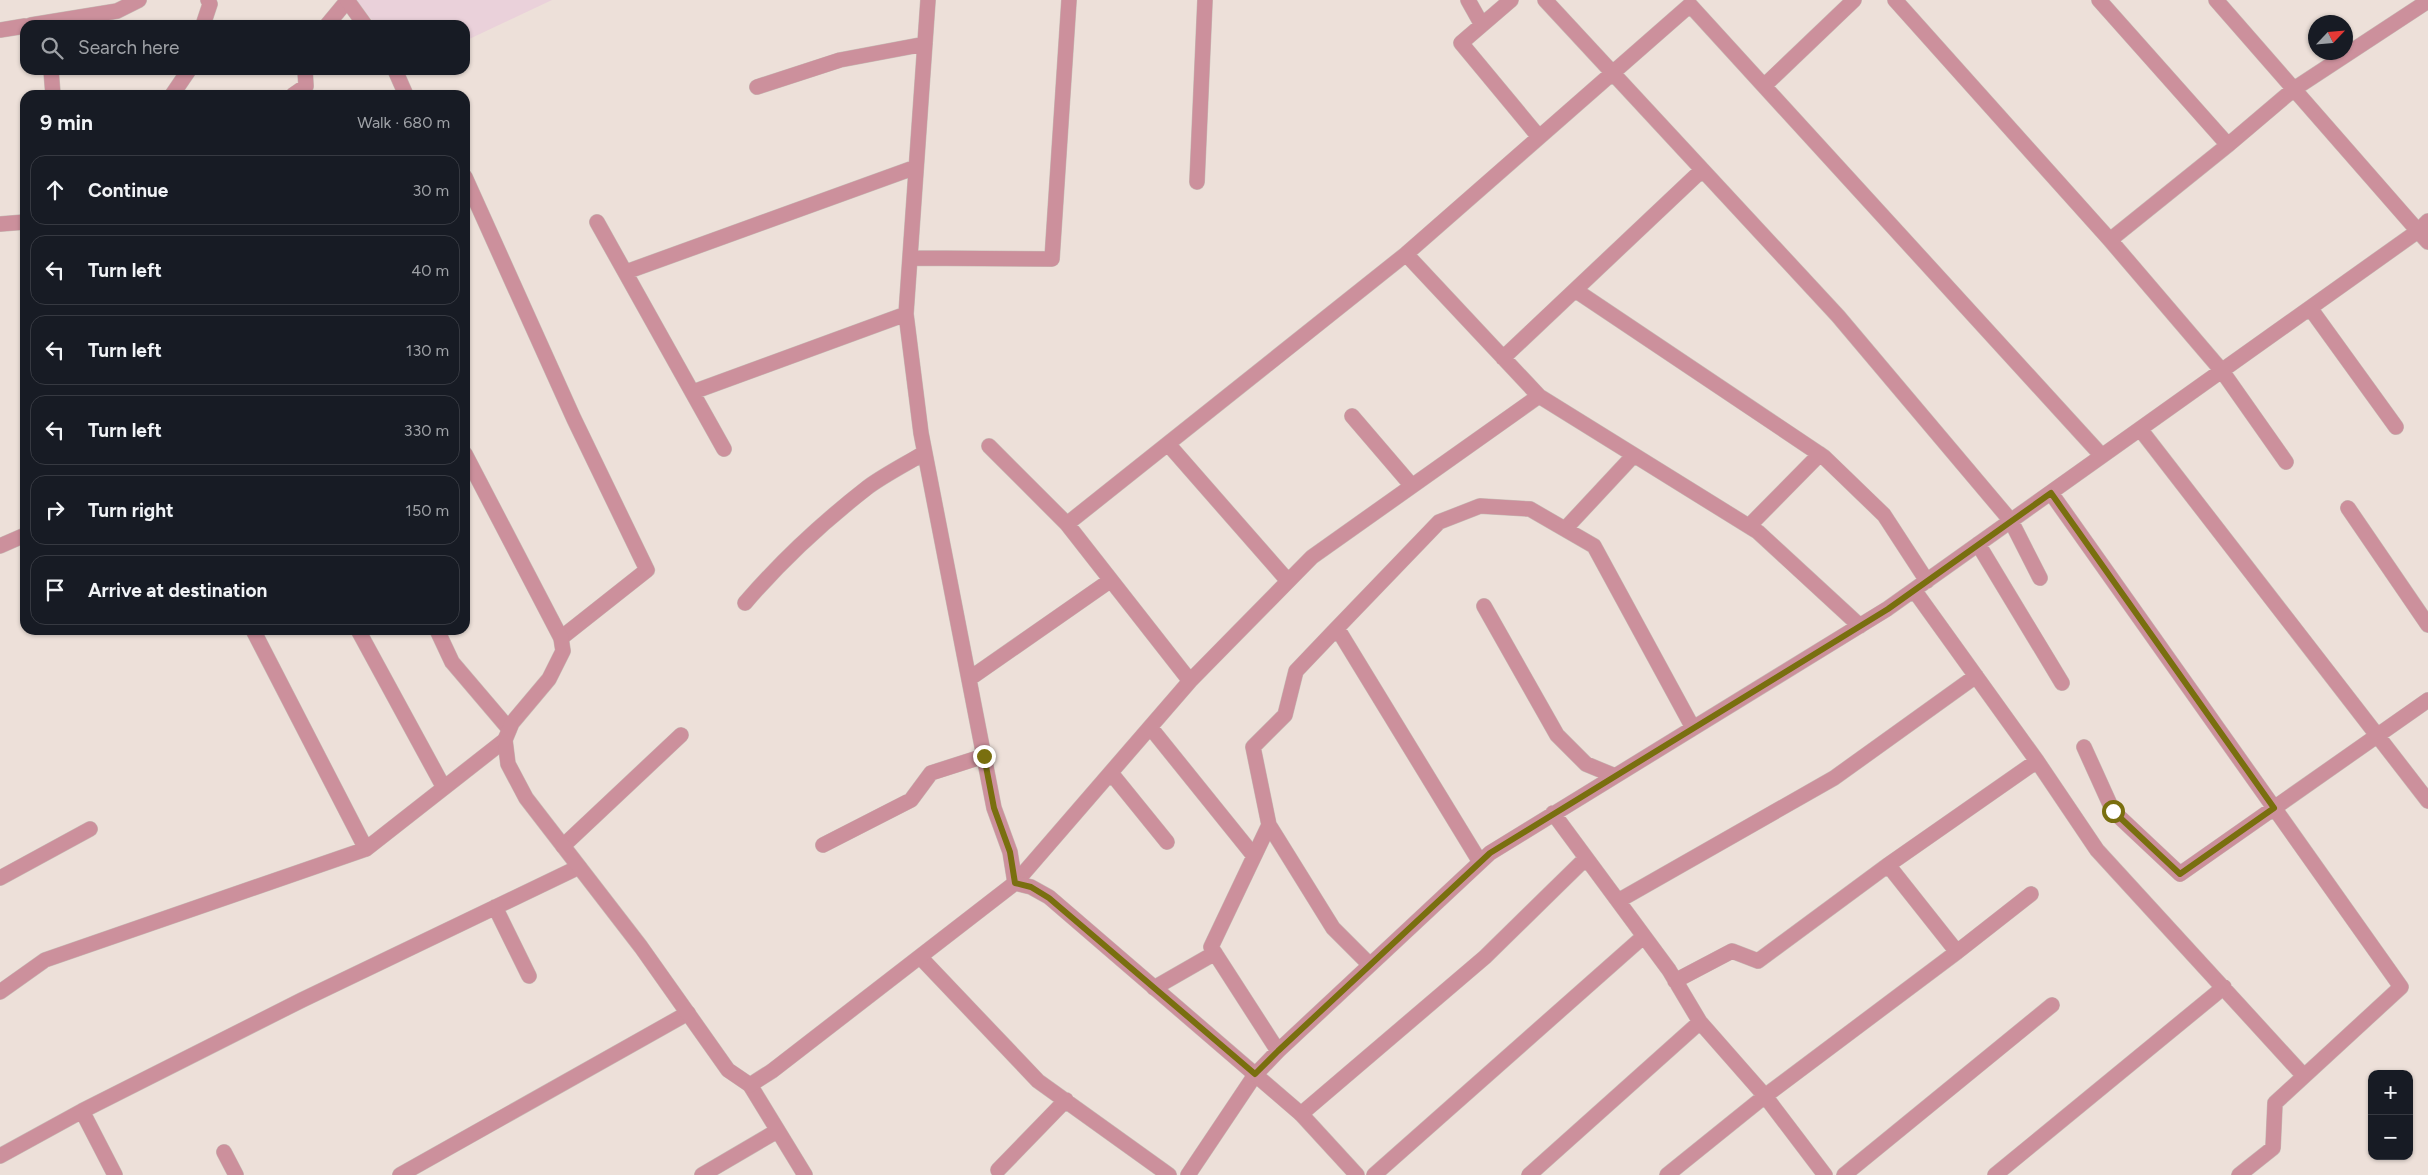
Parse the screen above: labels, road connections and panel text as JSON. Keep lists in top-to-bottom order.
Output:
{
  "north": "top right",
  "page": {
    "search": "Search here",
    "heading": ["9 min", "Walk · 680 m"],
    "list": [
      ["Continue", "30 m"],
      ["Turn left", "40 m"],
      ["Turn left", "130 m"],
      ["Turn left", "330 m"],
      ["Turn right", "150 m"],
      "Arrive at destination"
    ],
    "map_buttons": ["+", "−"]
  }
}
